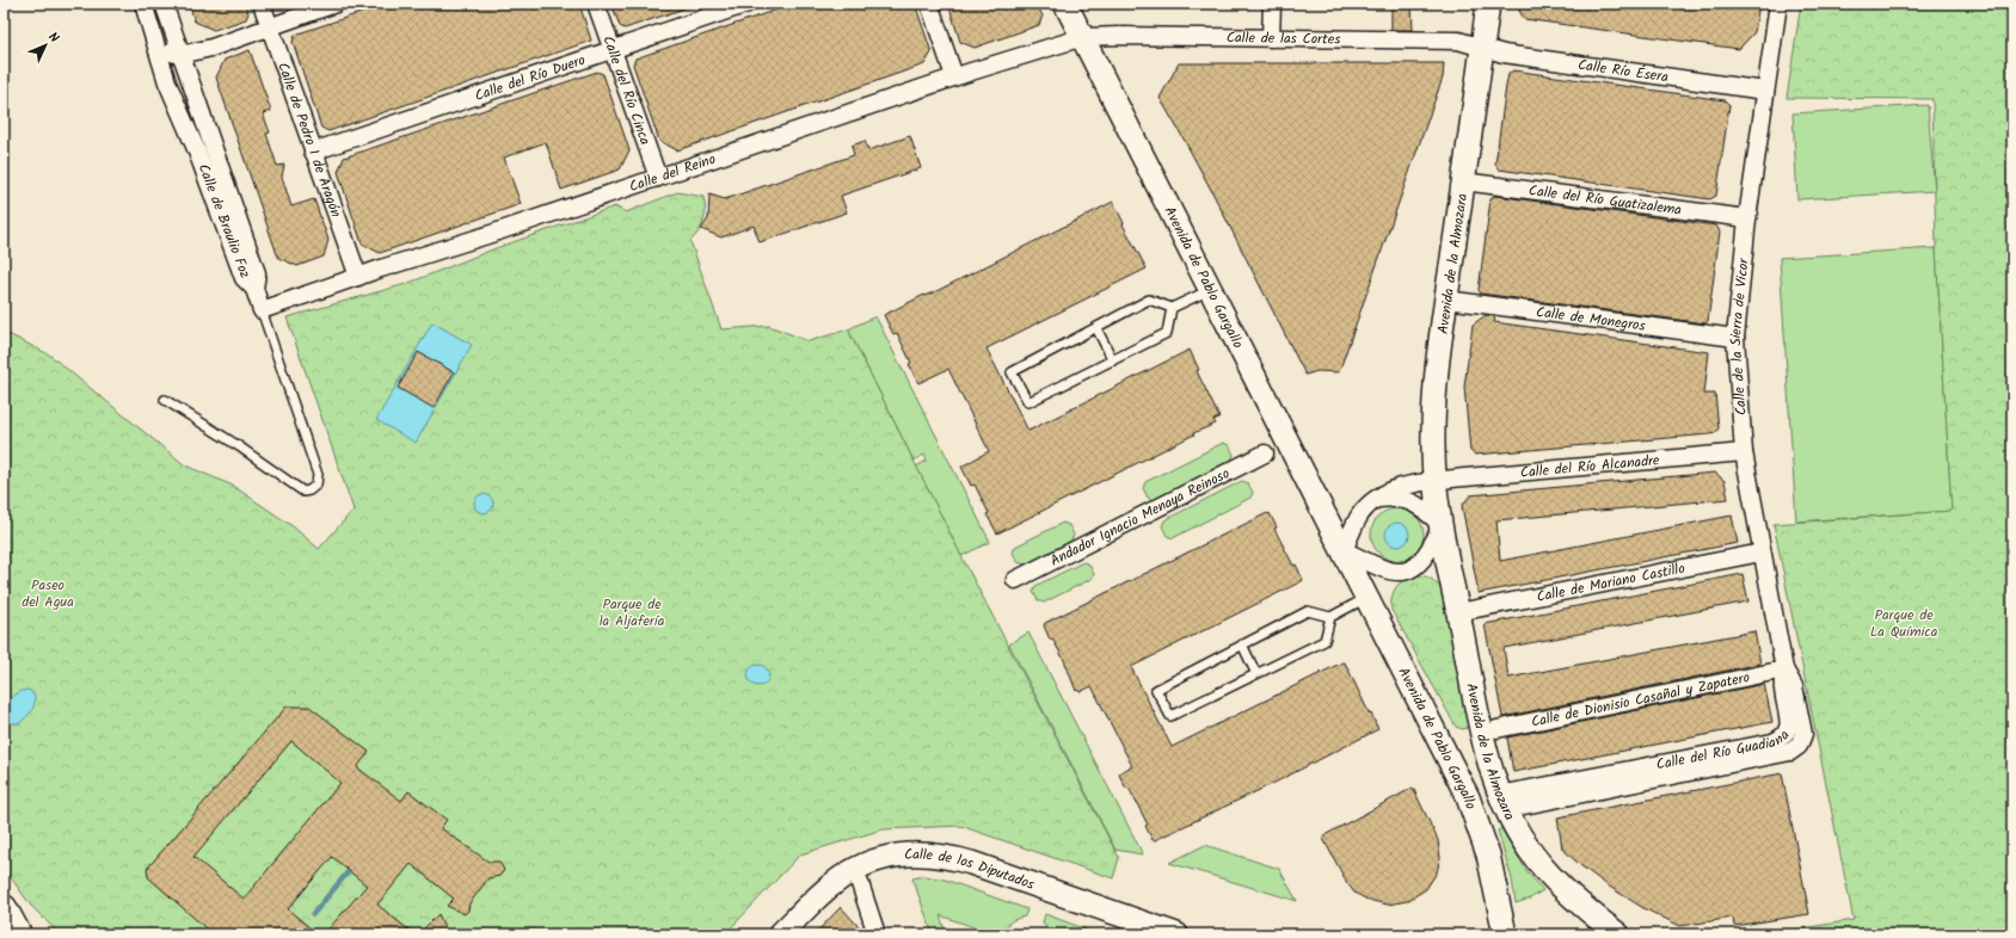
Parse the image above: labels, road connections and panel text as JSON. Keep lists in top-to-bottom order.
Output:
{
  "streets": {
    "street": [
      "Calle de las Cortes",
      "Calle Río Ésera",
      "Calle del Río Duero",
      "Calle del Río Cinca",
      "Calle de Pedro I de Aragón",
      "Calle del Reino",
      "Calle del Río Guatizalema",
      "Calle de Braulio Foz",
      "Avenida de la Almozara",
      "Avenida de Pablo Gargallo",
      "Calle de Monegros",
      "Calle de la Sierra de Vicor",
      "Calle del Río Alcanadre",
      "Andador Ignacio Menaya Reinoso",
      "Calle de Mariano Castillo",
      "Calle de Dionisio Casañal y Zapatero",
      "Calle del Río Guadiana",
      "Calle de los Diputados"
    ]
  },
  "crossings": [
    ["Calle de las Cortes", "Calle Río Ésera"],
    ["Calle de las Cortes", "Calle del Reino"],
    ["Calle de las Cortes", "Avenida de la Almozara"],
    ["Calle de las Cortes", "Avenida de Pablo Gargallo"],
    ["Calle Río Ésera", "Avenida de la Almozara"],
    ["Calle Río Ésera", "Calle de la Sierra de Vicor"],
    ["Calle del Río Duero", "Calle del Río Cinca"],
    ["Calle del Río Duero", "Calle de Pedro I de Aragón"],
    ["Calle del Río Cinca", "Calle del Reino"],
    ["Calle de Pedro I de Aragón", "Calle del Reino"],
    ["Calle del Reino", "Avenida de Pablo Gargallo"],
    ["Calle del Río Guatizalema", "Avenida de la Almozara"],
    ["Calle del Río Guatizalema", "Calle de la Sierra de Vicor"],
    ["Avenida de la Almozara", "Avenida de Pablo Gargallo"],
    ["Avenida de la Almozara", "Calle de Monegros"],
    ["Avenida de la Almozara", "Calle del Río Alcanadre"],
    ["Avenida de la Almozara", "Calle de Mariano Castillo"],
    ["Avenida de la Almozara", "Calle del Río Guadiana"],
    ["Calle de Monegros", "Calle de la Sierra de Vicor"],
    ["Calle de la Sierra de Vicor", "Calle del Río Alcanadre"],
    ["Calle de la Sierra de Vicor", "Calle de Mariano Castillo"],
    ["Calle de la Sierra de Vicor", "Calle de Dionisio Casañal y Zapatero"],
    ["Calle de la Sierra de Vicor", "Calle del Río Guadiana"],
    ["Calle de Dionisio Casañal y Zapatero", "Calle del Río Guadiana"]
  ],
  "parks": ["Paseo del Agua", "Parque de la Aljafería", "Parque de La Química"],
  "north": "top right"
}
